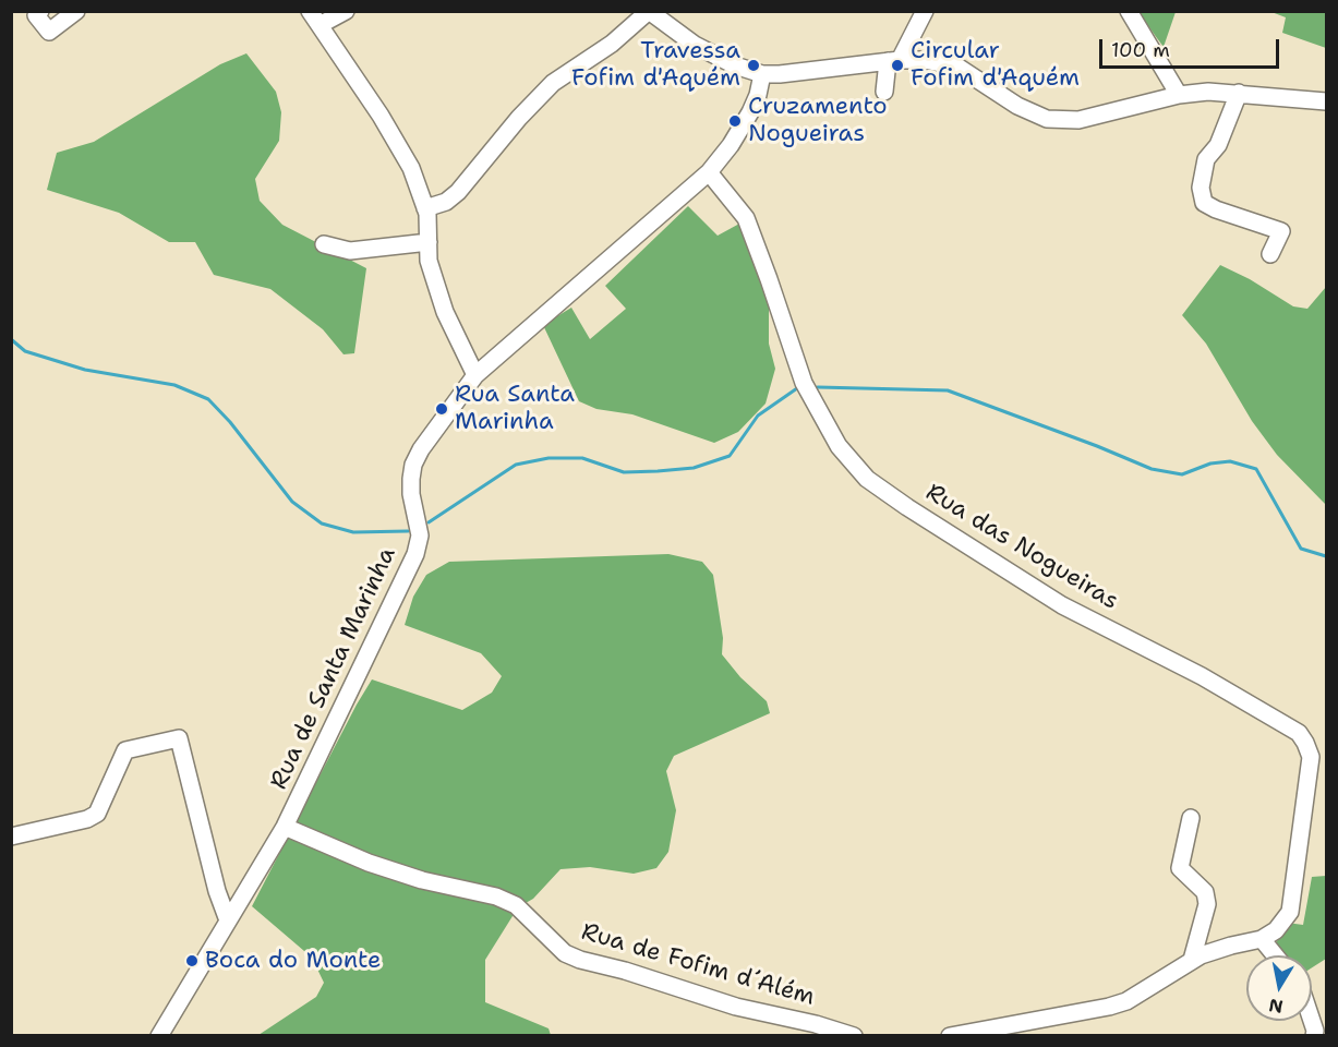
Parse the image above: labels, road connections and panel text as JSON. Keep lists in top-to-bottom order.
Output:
{
  "streets": {
    "street": ["Rua das Nogueiras", "Rua de Santa Marinha", "Rua de Fofim d´Além"]
  },
  "crossings": [
    ["Rua das Nogueiras", "Rua de Santa Marinha"],
    ["Rua de Santa Marinha", "Rua de Fofim d´Além"]
  ],
  "places": [
    "Travessa Fofim d'Aquém",
    "Circular Fofim d'Aquém",
    "Cruzamento Nogueiras",
    "Rua Santa Marinha",
    "Boca do Monte"
  ],
  "scale_bar": "100 m",
  "north": "bottom"
}
